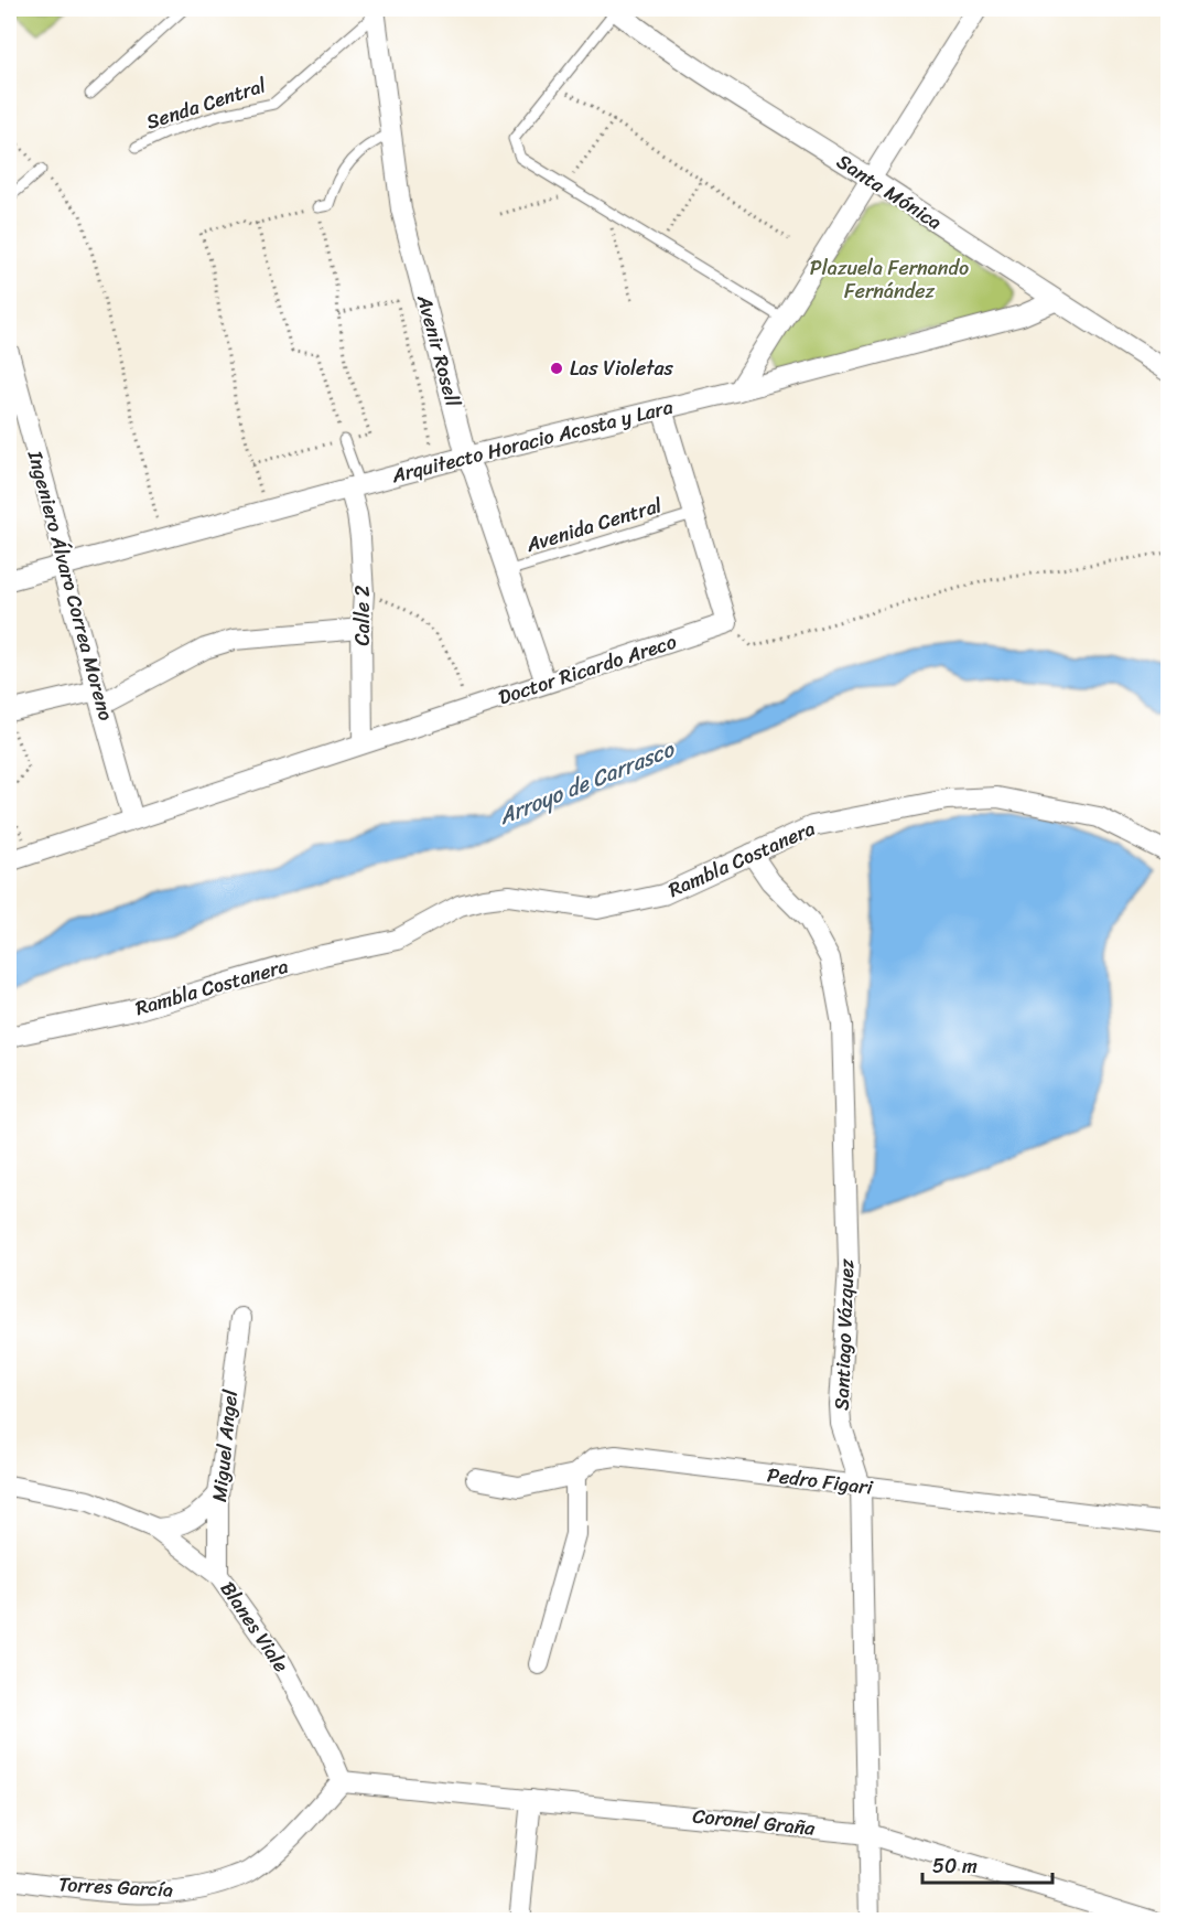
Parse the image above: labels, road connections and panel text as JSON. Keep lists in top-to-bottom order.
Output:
{
  "streets": {
    "street": [
      "Santa Mónica",
      "Avenir Rosell",
      "Arquitecto Horacio Acosta y Lara",
      "Ingeniero Álvaro Correa Moreno",
      "Calle 2",
      "Doctor Ricardo Areco",
      "Rambla Costanera",
      "Santiago Vázquez",
      "Miguel Angel",
      "Pedro Figari",
      "Blanes Viale",
      "Coronel Graña",
      "Torres García"
    ],
    "lane": ["Senda Central", "Avenida Central"]
  },
  "crossings": [
    ["Senda Central", "Avenir Rosell"],
    ["Santa Mónica", "Arquitecto Horacio Acosta y Lara"],
    ["Avenir Rosell", "Arquitecto Horacio Acosta y Lara"],
    ["Avenir Rosell", "Avenida Central"],
    ["Avenir Rosell", "Doctor Ricardo Areco"],
    ["Arquitecto Horacio Acosta y Lara", "Ingeniero Álvaro Correa Moreno"],
    ["Arquitecto Horacio Acosta y Lara", "Calle 2"],
    ["Ingeniero Álvaro Correa Moreno", "Doctor Ricardo Areco"],
    ["Calle 2", "Doctor Ricardo Areco"],
    ["Rambla Costanera", "Santiago Vázquez"],
    ["Santiago Vázquez", "Pedro Figari"],
    ["Santiago Vázquez", "Coronel Graña"],
    ["Miguel Angel", "Blanes Viale"],
    ["Blanes Viale", "Coronel Graña"],
    ["Blanes Viale", "Torres García"],
    ["Coronel Graña", "Torres García"]
  ],
  "water": ["Arroyo de Carrasco"],
  "parks": ["Plazuela Fernando Fernández"],
  "places": ["Las Violetas"],
  "scale_bar": "50 m"
}
